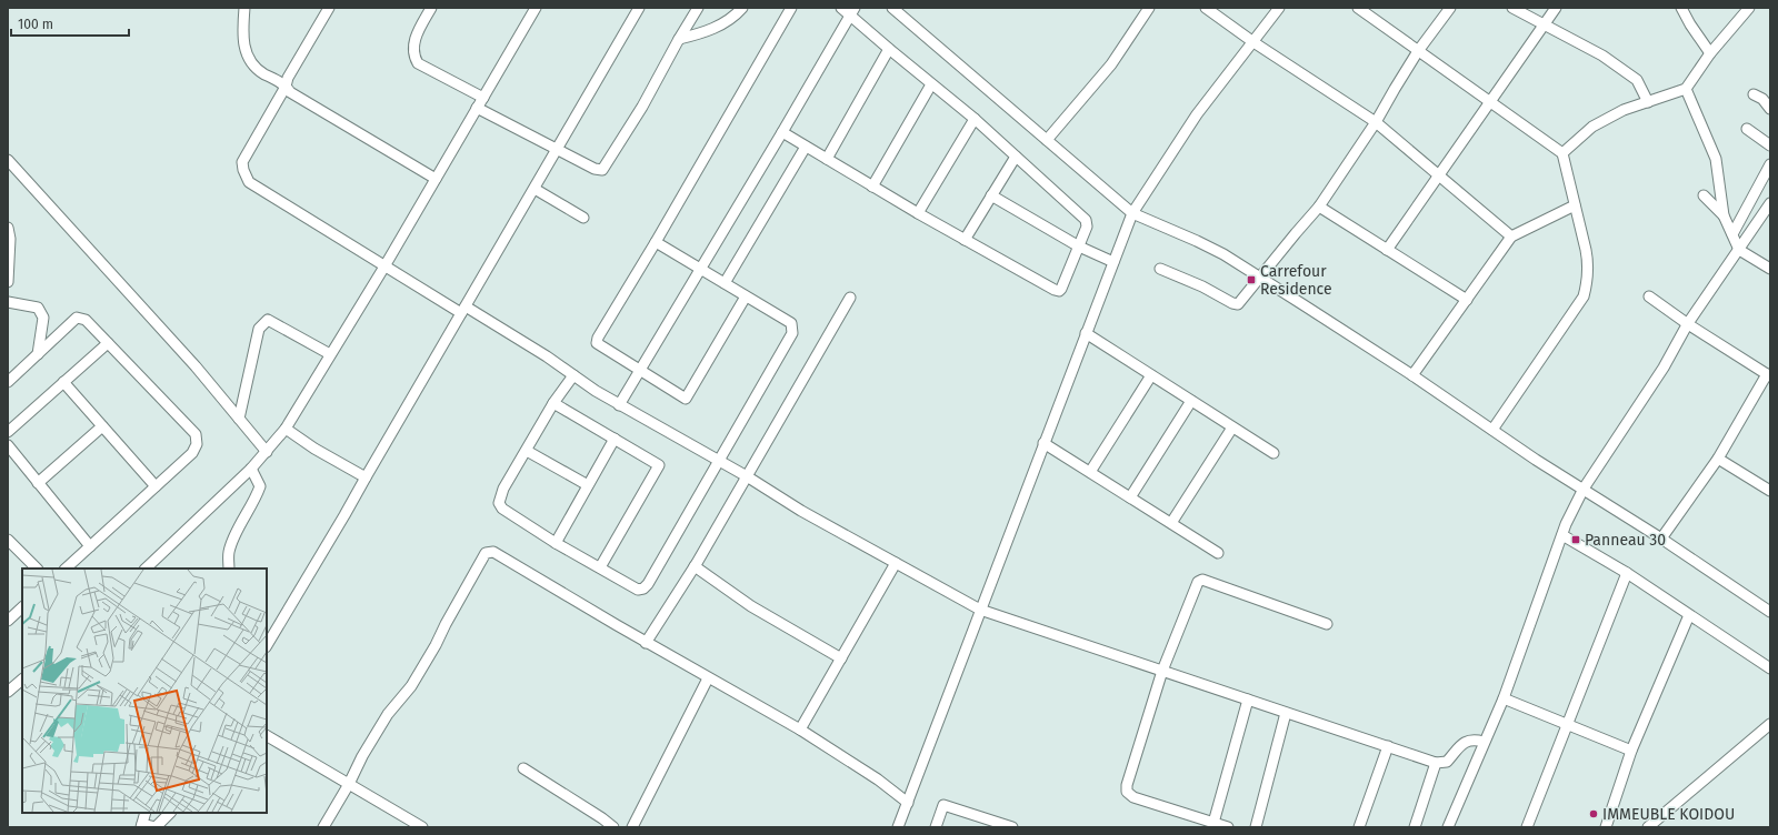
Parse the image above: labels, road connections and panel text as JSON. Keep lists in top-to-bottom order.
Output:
{
  "places": {
    "transit": ["Carrefour Residence", "Panneau 30"],
    "other": ["IMMEUBLE KOIDOU"]
  },
  "scale_bar": "100 m"
}
